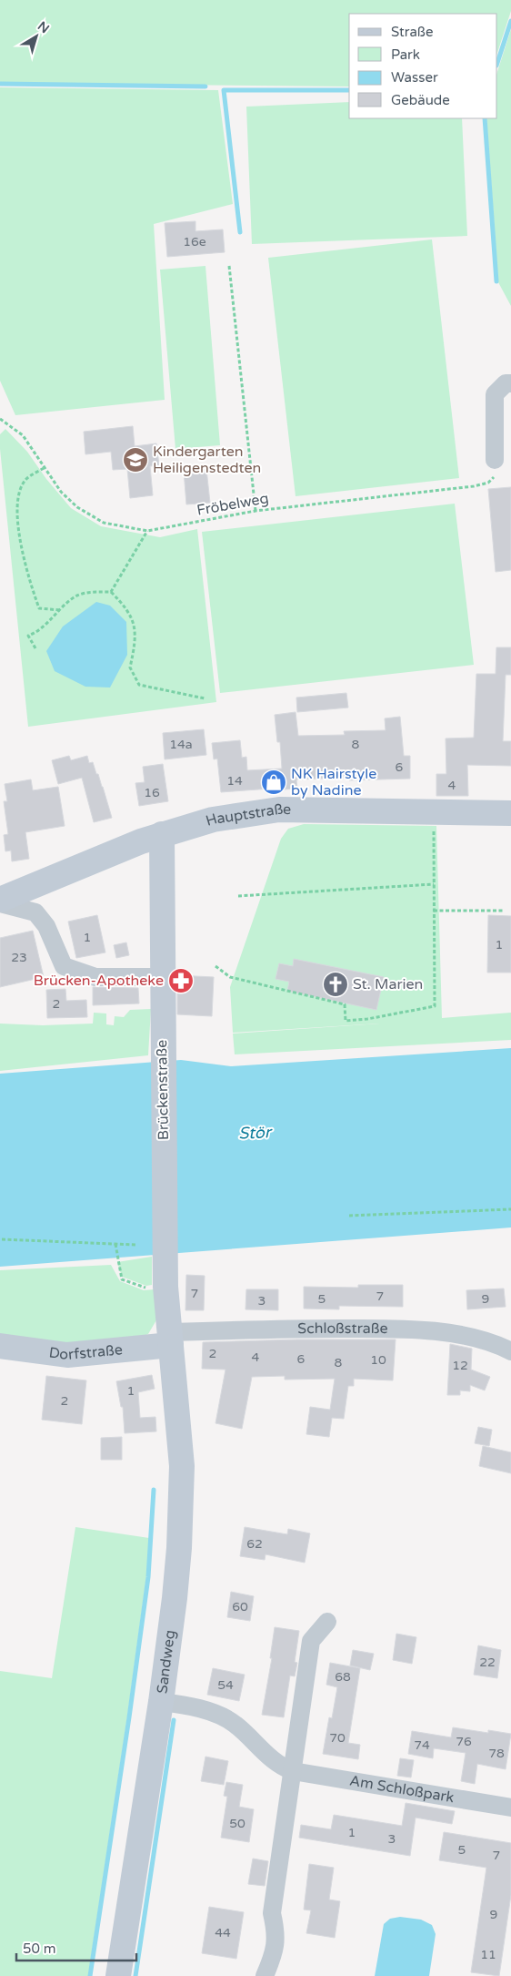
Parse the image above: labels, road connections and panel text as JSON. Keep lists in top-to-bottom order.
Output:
{
  "streets": {
    "street": [
      "Hauptstraße",
      "Brückenstraße",
      "Schloßstraße",
      "Dorfstraße",
      "Sandweg",
      "Am Schloßpark"
    ],
    "path": ["Fröbelweg"]
  },
  "crossings": [
    ["Hauptstraße", "Brückenstraße"],
    ["Brückenstraße", "Schloßstraße"],
    ["Brückenstraße", "Dorfstraße"],
    ["Brückenstraße", "Sandweg"],
    ["Schloßstraße", "Dorfstraße"],
    ["Schloßstraße", "Sandweg"],
    ["Dorfstraße", "Sandweg"],
    ["Sandweg", "Am Schloßpark"]
  ],
  "water": ["Stör"],
  "places": {
    "school or university": ["Kindergarten Heiligenstedten"],
    "shop": ["NK Hairstyle by Nadine"],
    "pharmacy": ["Brücken-Apotheke"],
    "church": ["St. Marien"]
  },
  "house_numbers": [
    "16e",
    "14a",
    "8",
    "6",
    "14",
    "4",
    "16",
    "1",
    "1",
    "23",
    "2",
    "7",
    "7",
    "5",
    "9",
    "3",
    "2",
    "4",
    "6",
    "10",
    "8",
    "12",
    "1",
    "2",
    "62",
    "60",
    "22",
    "68",
    "54",
    "70",
    "76",
    "74",
    "78",
    "50",
    "1",
    "3",
    "5",
    "7",
    "9",
    "44",
    "11"
  ],
  "legend": [
    "Straße",
    "Park",
    "Wasser",
    "Gebäude"
  ],
  "scale_bar": "50 m",
  "north": "top right"
}
